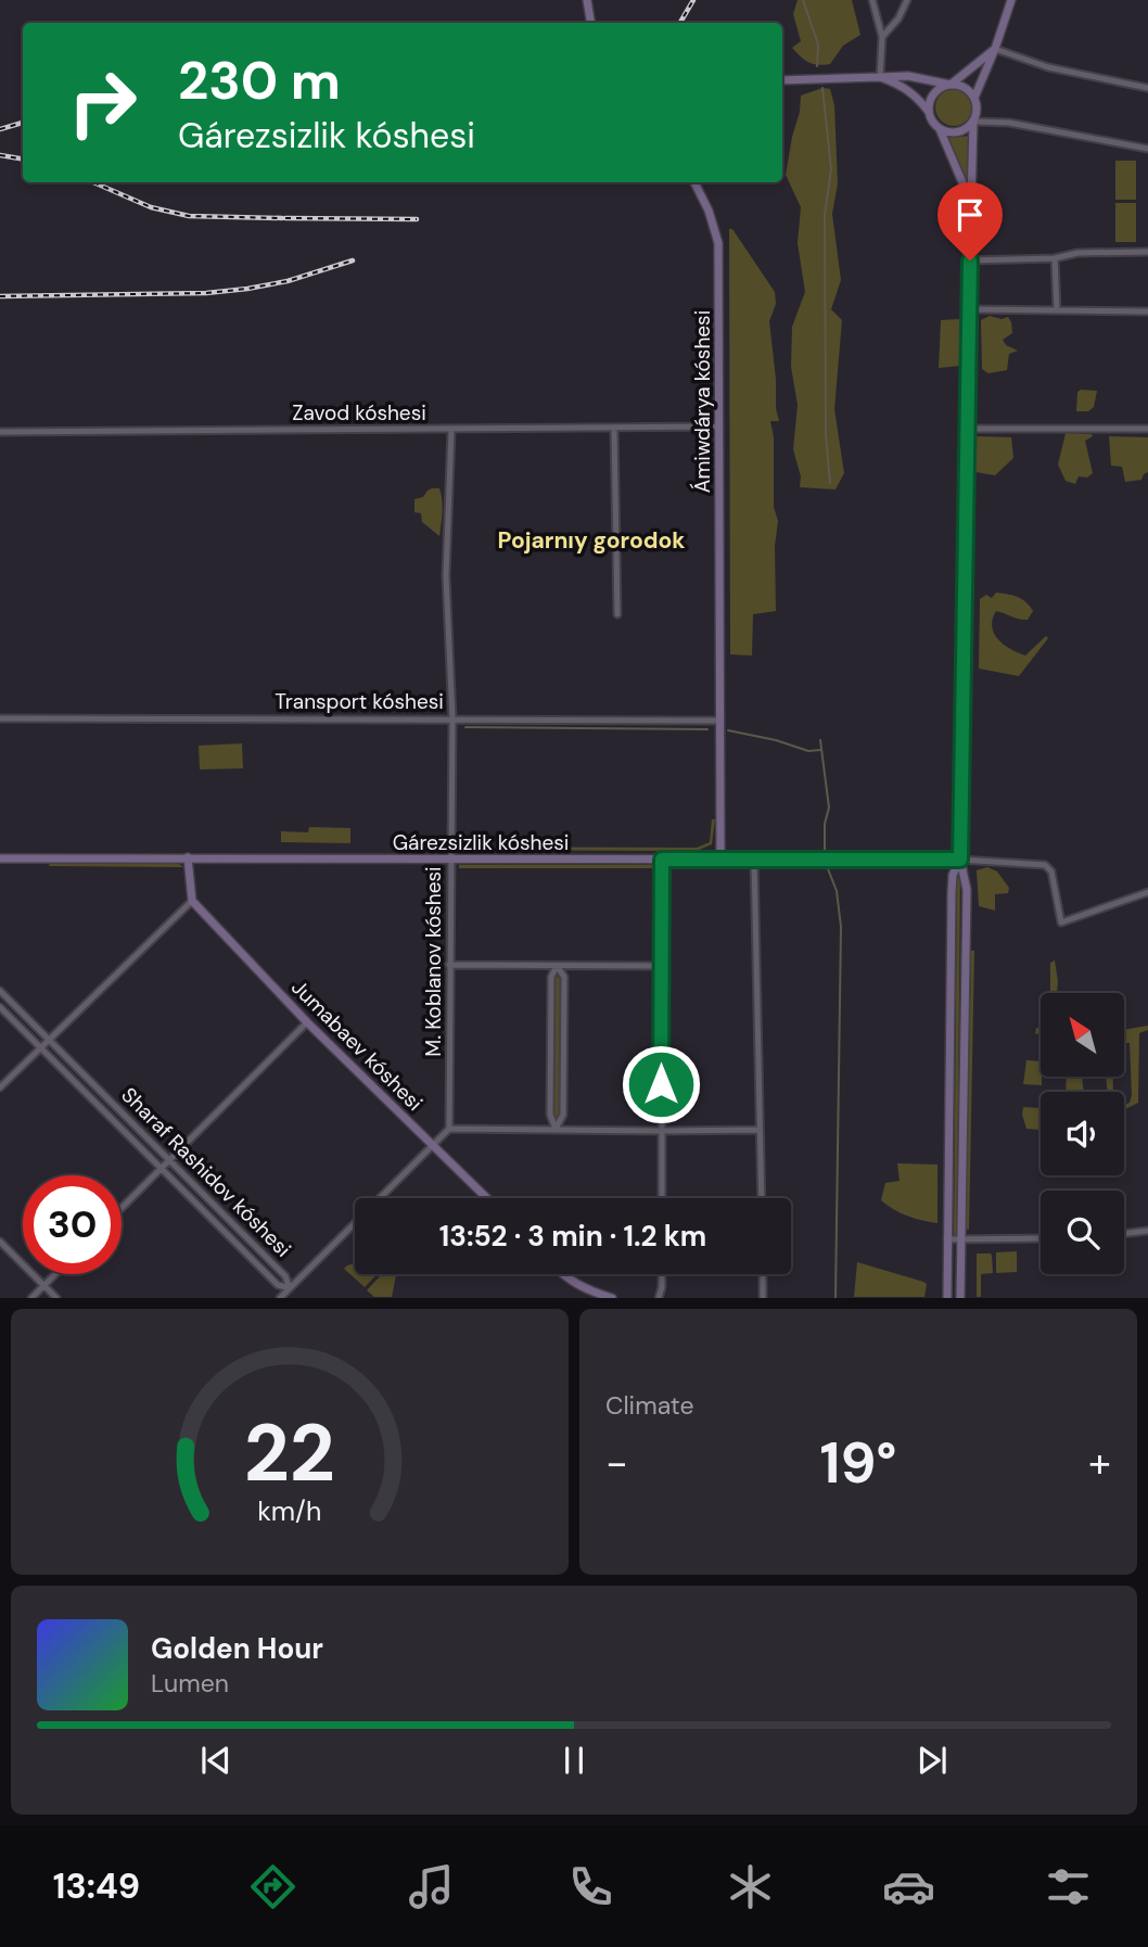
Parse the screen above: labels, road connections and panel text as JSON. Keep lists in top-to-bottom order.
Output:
{
  "streets": {
    "street": [
      "Ámiwdárya kóshesi",
      "Zavod kóshesi",
      "Transport kóshesi",
      "Gárezsizlik kóshesi",
      "M. Koblanov kóshesi",
      "Jumabaev kóshesi",
      "Sharaf Rashidov kóshesi"
    ]
  },
  "crossings": [
    ["Ámiwdárya kóshesi", "Zavod kóshesi"],
    ["Ámiwdárya kóshesi", "Transport kóshesi"],
    ["Ámiwdárya kóshesi", "Gárezsizlik kóshesi"],
    ["Zavod kóshesi", "M. Koblanov kóshesi"],
    ["Transport kóshesi", "M. Koblanov kóshesi"],
    ["Gárezsizlik kóshesi", "M. Koblanov kóshesi"]
  ],
  "districts": ["Pojarnıy gorodok"],
  "north": "top left",
  "page": {
    "turn": ["230 m", "Gárezsizlik kóshesi"],
    "limit": "30",
    "trip": "13:52 · 3 min · 1.2 km",
    "tile": "Climate",
    "heat": ["−", "19°", "+"],
    "song": ["Golden Hour", "Lumen"],
    "tabs": "13:49",
    "gauge": ["22", "km/h"]
  }
}
